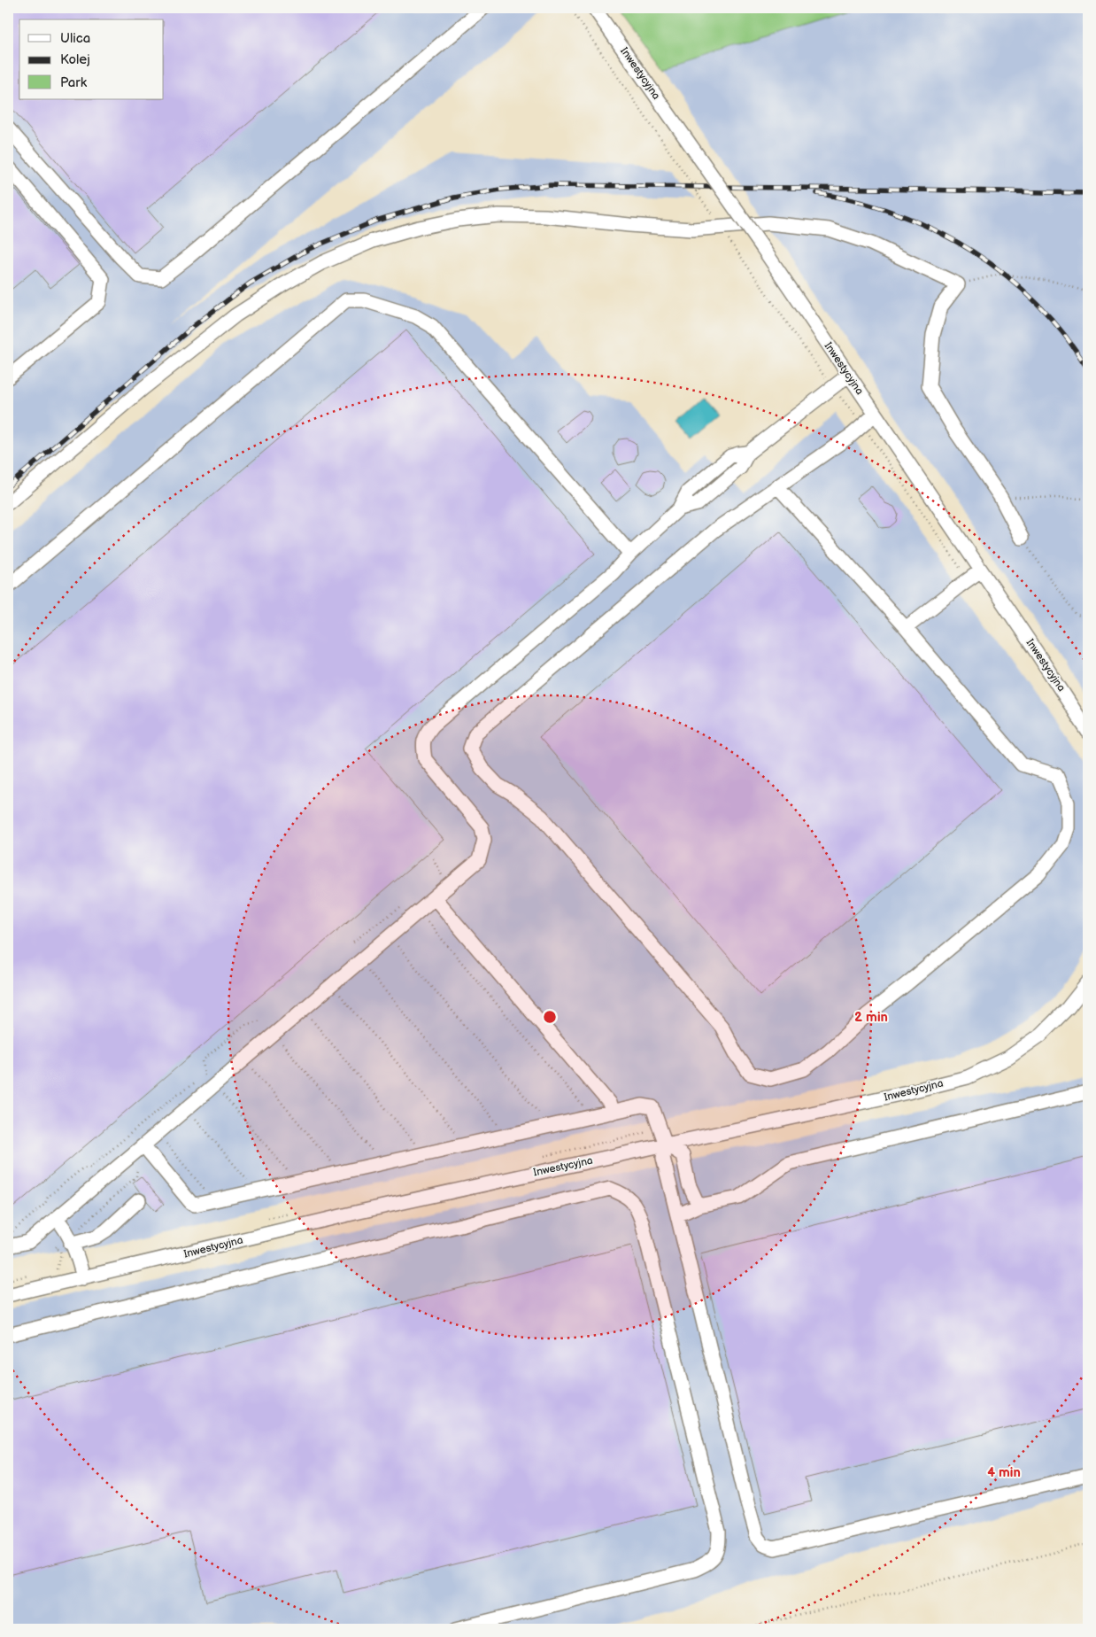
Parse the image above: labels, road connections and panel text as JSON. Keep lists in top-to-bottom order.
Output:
{
  "streets": {
    "street": ["Inwestycyjna"]
  },
  "legend": ["Ulica", "Kolej", "Park"],
  "rings": ["2 min", "4 min"]
}
